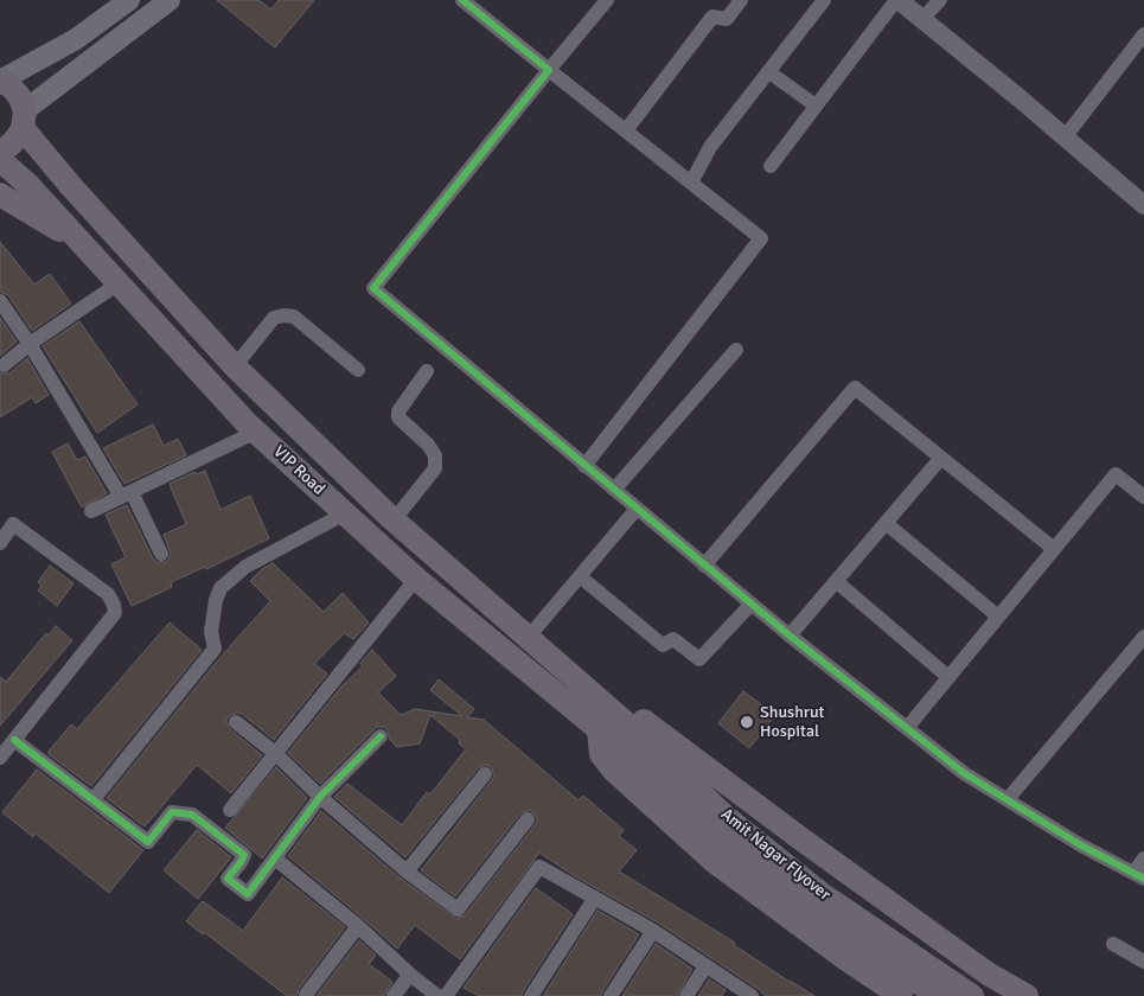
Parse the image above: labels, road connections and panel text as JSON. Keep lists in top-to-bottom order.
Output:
{
  "streets": {
    "main road": ["VIP Road", "Amit Nagar Flyover"]
  },
  "crossings": [
    ["VIP Road", "Amit Nagar Flyover"]
  ],
  "places": ["Shushrut Hospital"]
}
